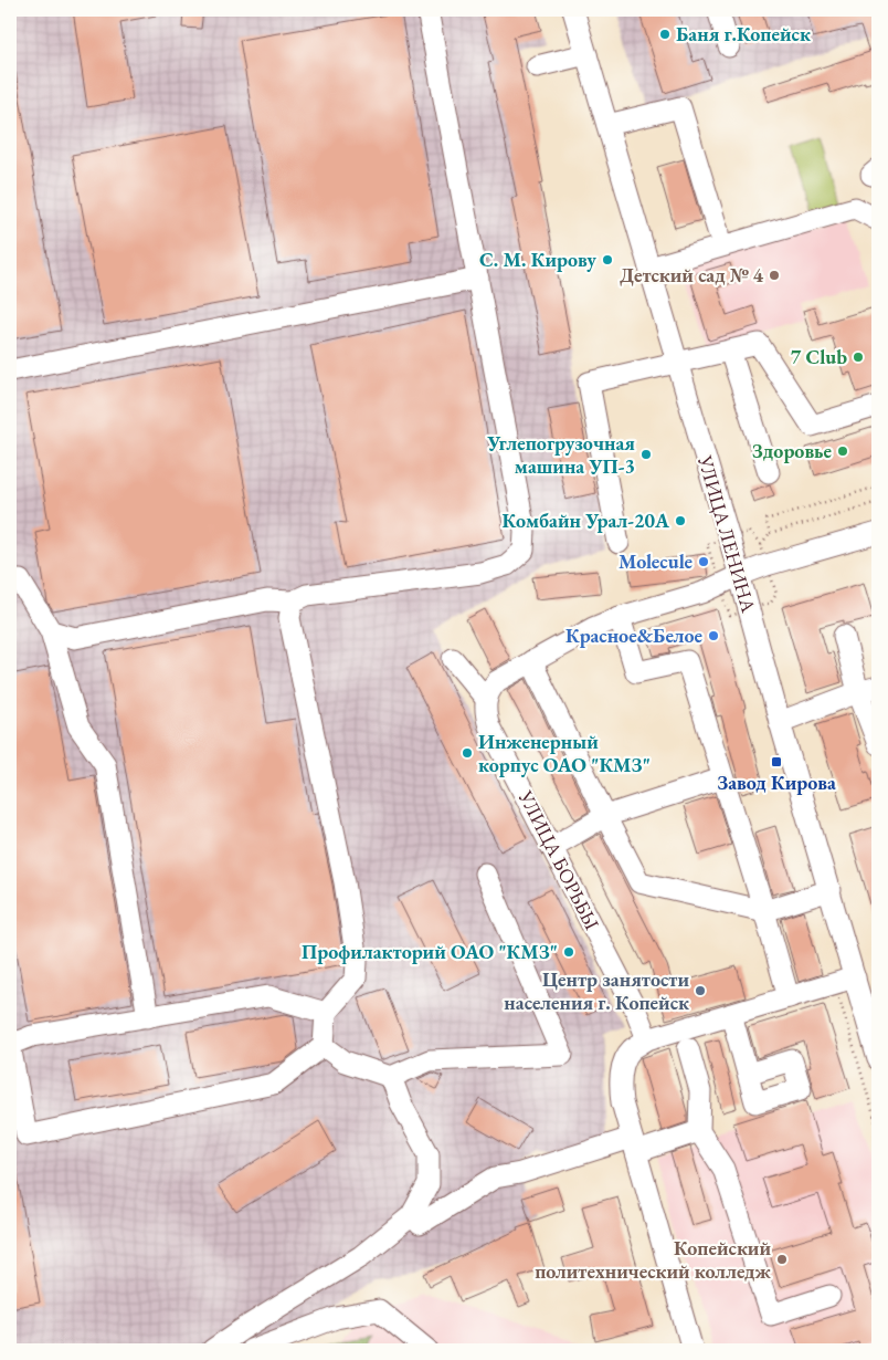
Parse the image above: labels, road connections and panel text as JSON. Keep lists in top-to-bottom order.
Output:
{
  "streets": {
    "street": ["УЛИЦА ЛЕНИНА", "УЛИЦА БОРЬБЫ"]
  },
  "places": {
    "other": [
      "Баня г.Копейск",
      "С. М. Кирову",
      "Детский сад № 4",
      "7 Club",
      "Здоровье",
      "Углепогрузочная машина УП-3",
      "Комбайн Урал-20А",
      "Molecule",
      "Красное&Белое",
      "Инженерный корпус ОАО \"КМЗ\"",
      "Профилакторий ОАО \"КМЗ\"",
      "Центр занятости населения г. Копейск",
      "Копейский политехнический колледж"
    ],
    "transit": ["Завод Кирова"]
  }
}
